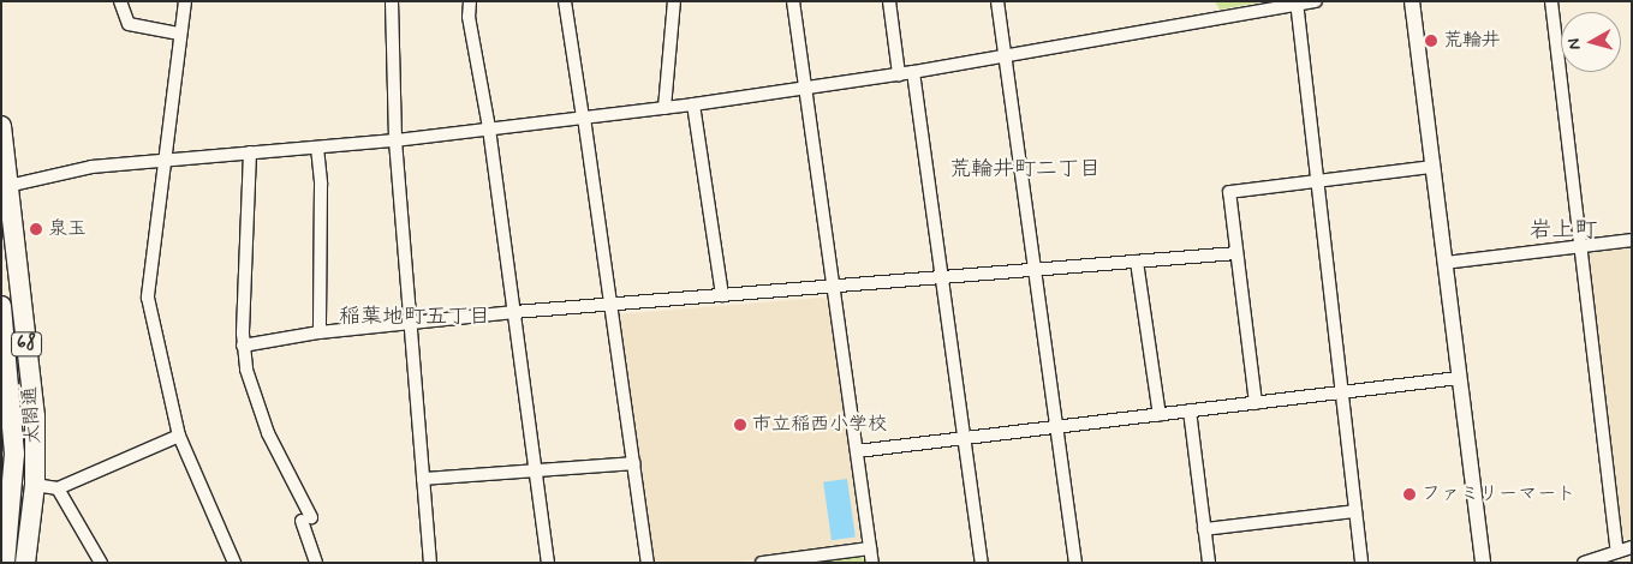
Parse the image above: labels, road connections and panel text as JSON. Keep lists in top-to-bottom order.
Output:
{
  "streets": {
    "main road": ["68", "太閤通"]
  },
  "districts": ["荒輪井町二丁目", "岩上町", "稲葉地町五丁目"],
  "places": [
    "荒輪井",
    "泉玉",
    "市立稲西小学校",
    "ファミリーマート"
  ],
  "north": "left"
}
